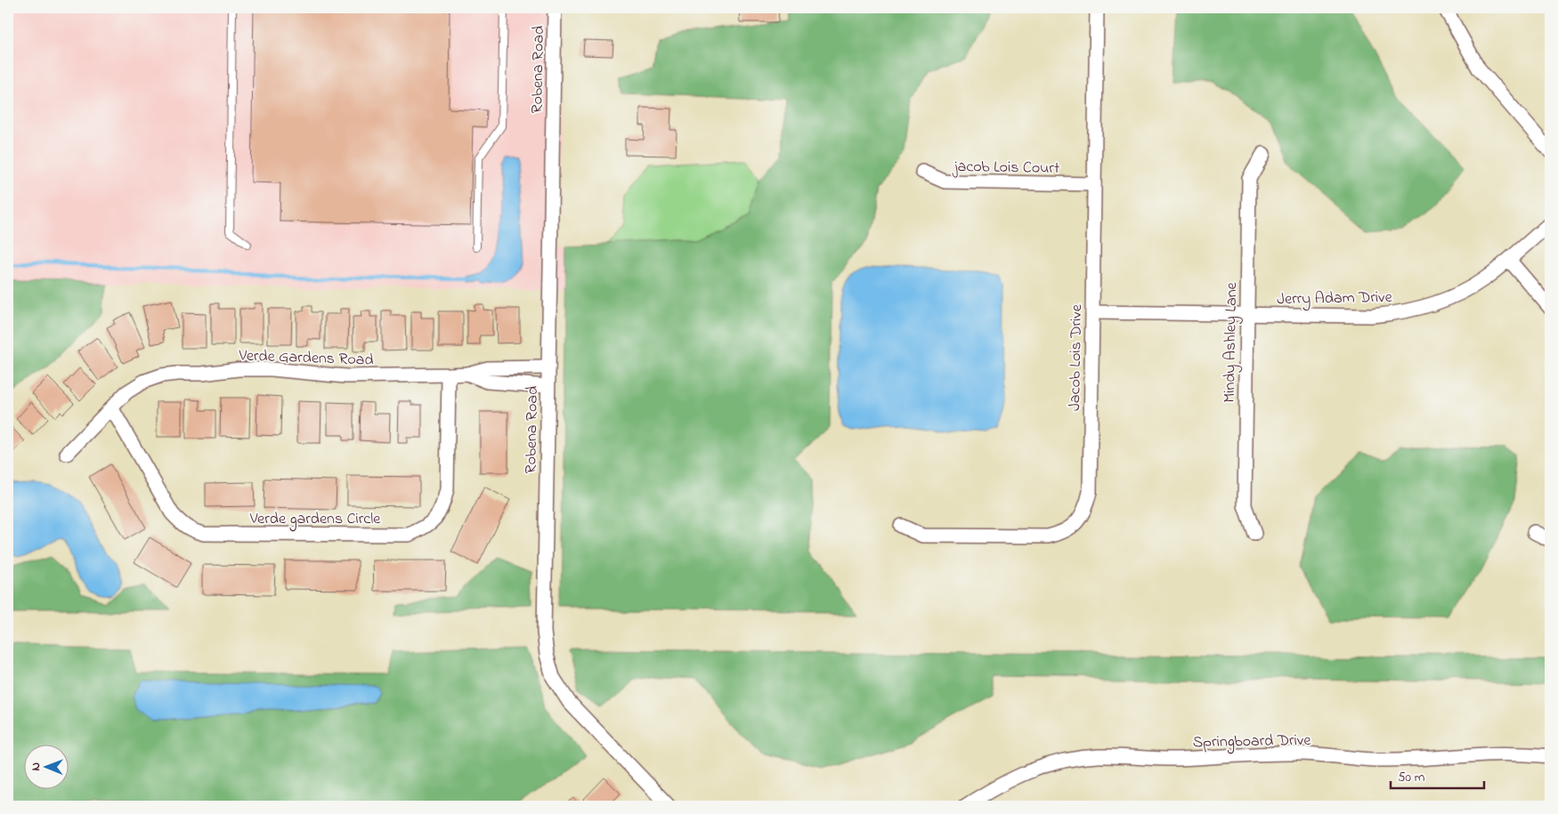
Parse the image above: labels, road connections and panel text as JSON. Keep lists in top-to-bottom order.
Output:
{
  "streets": {
    "street": [
      "Robena Road",
      "jacob Lois Court",
      "Jerry Adam Drive",
      "Mindy Ashley Lane",
      "Verde Gardens Road",
      "Jacob Lois Drive",
      "Verde gardens Circle",
      "Springboard Drive"
    ]
  },
  "crossings": [
    ["Robena Road", "Verde Gardens Road"],
    ["jacob Lois Court", "Jacob Lois Drive"],
    ["Jerry Adam Drive", "Mindy Ashley Lane"],
    ["Jerry Adam Drive", "Jacob Lois Drive"],
    ["Verde Gardens Road", "Verde gardens Circle"]
  ],
  "scale_bar": "50 m",
  "north": "left"
}
